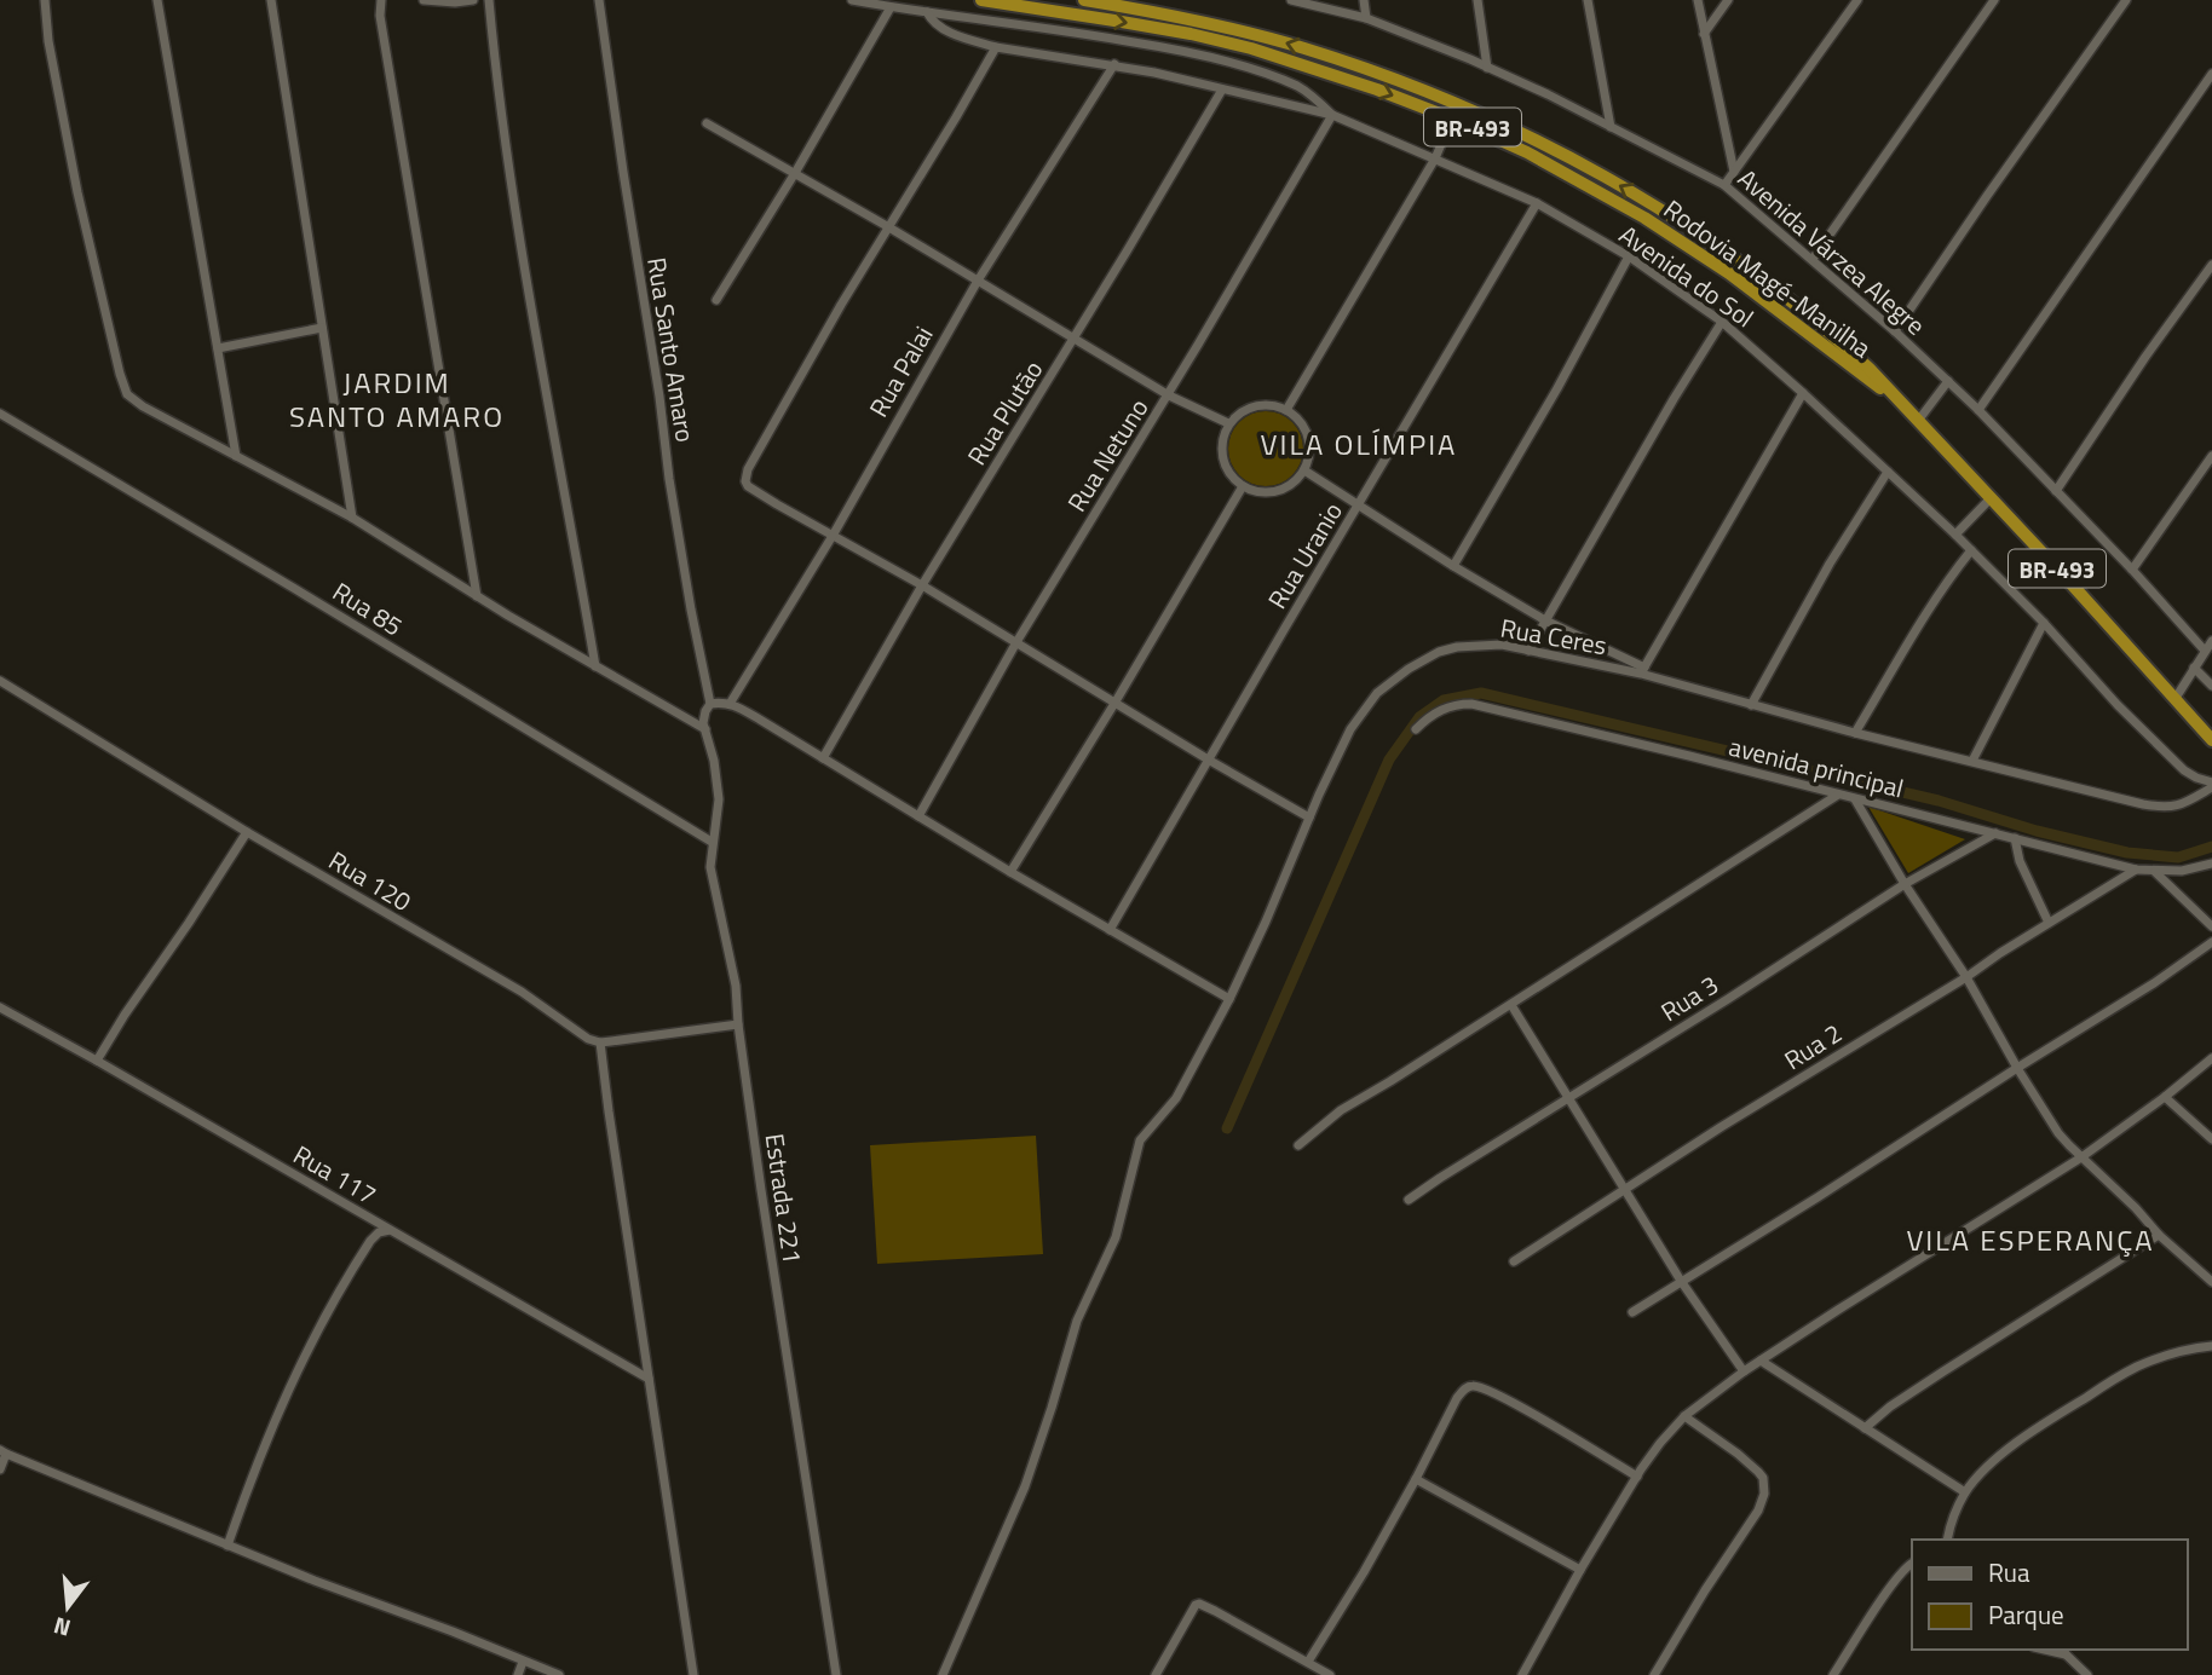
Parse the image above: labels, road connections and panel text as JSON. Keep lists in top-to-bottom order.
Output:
{
  "streets": {
    "highway": ["BR-493", "Rodovia Magé-Manilha"],
    "street": [
      "Avenida Várzea Alegre",
      "Avenida do Sol",
      "Rua Santo Amaro",
      "Rua Palai",
      "Rua Plutão",
      "Rua Netuno",
      "Rua Uranio",
      "Rua 85",
      "Rua Ceres",
      "avenida principal",
      "Rua 120",
      "Rua 3",
      "Rua 2",
      "Rua 117",
      "Estrada 221"
    ]
  },
  "crossings": [
    ["Avenida do Sol", "Rua Palai"],
    ["Avenida do Sol", "Rua Plutão"],
    ["Avenida do Sol", "Rua Netuno"],
    ["Avenida do Sol", "Rua Uranio"],
    ["Avenida do Sol", "Rua Ceres"],
    ["Rua 85", "Estrada 221"],
    ["avenida principal", "Rua 3"],
    ["avenida principal", "Rua 2"]
  ],
  "districts": ["JARDIM SANTO AMARO", "VILA OLÍMPIA", "VILA ESPERANÇA"],
  "legend": ["Rua", "Parque"],
  "north": "bottom"
}
